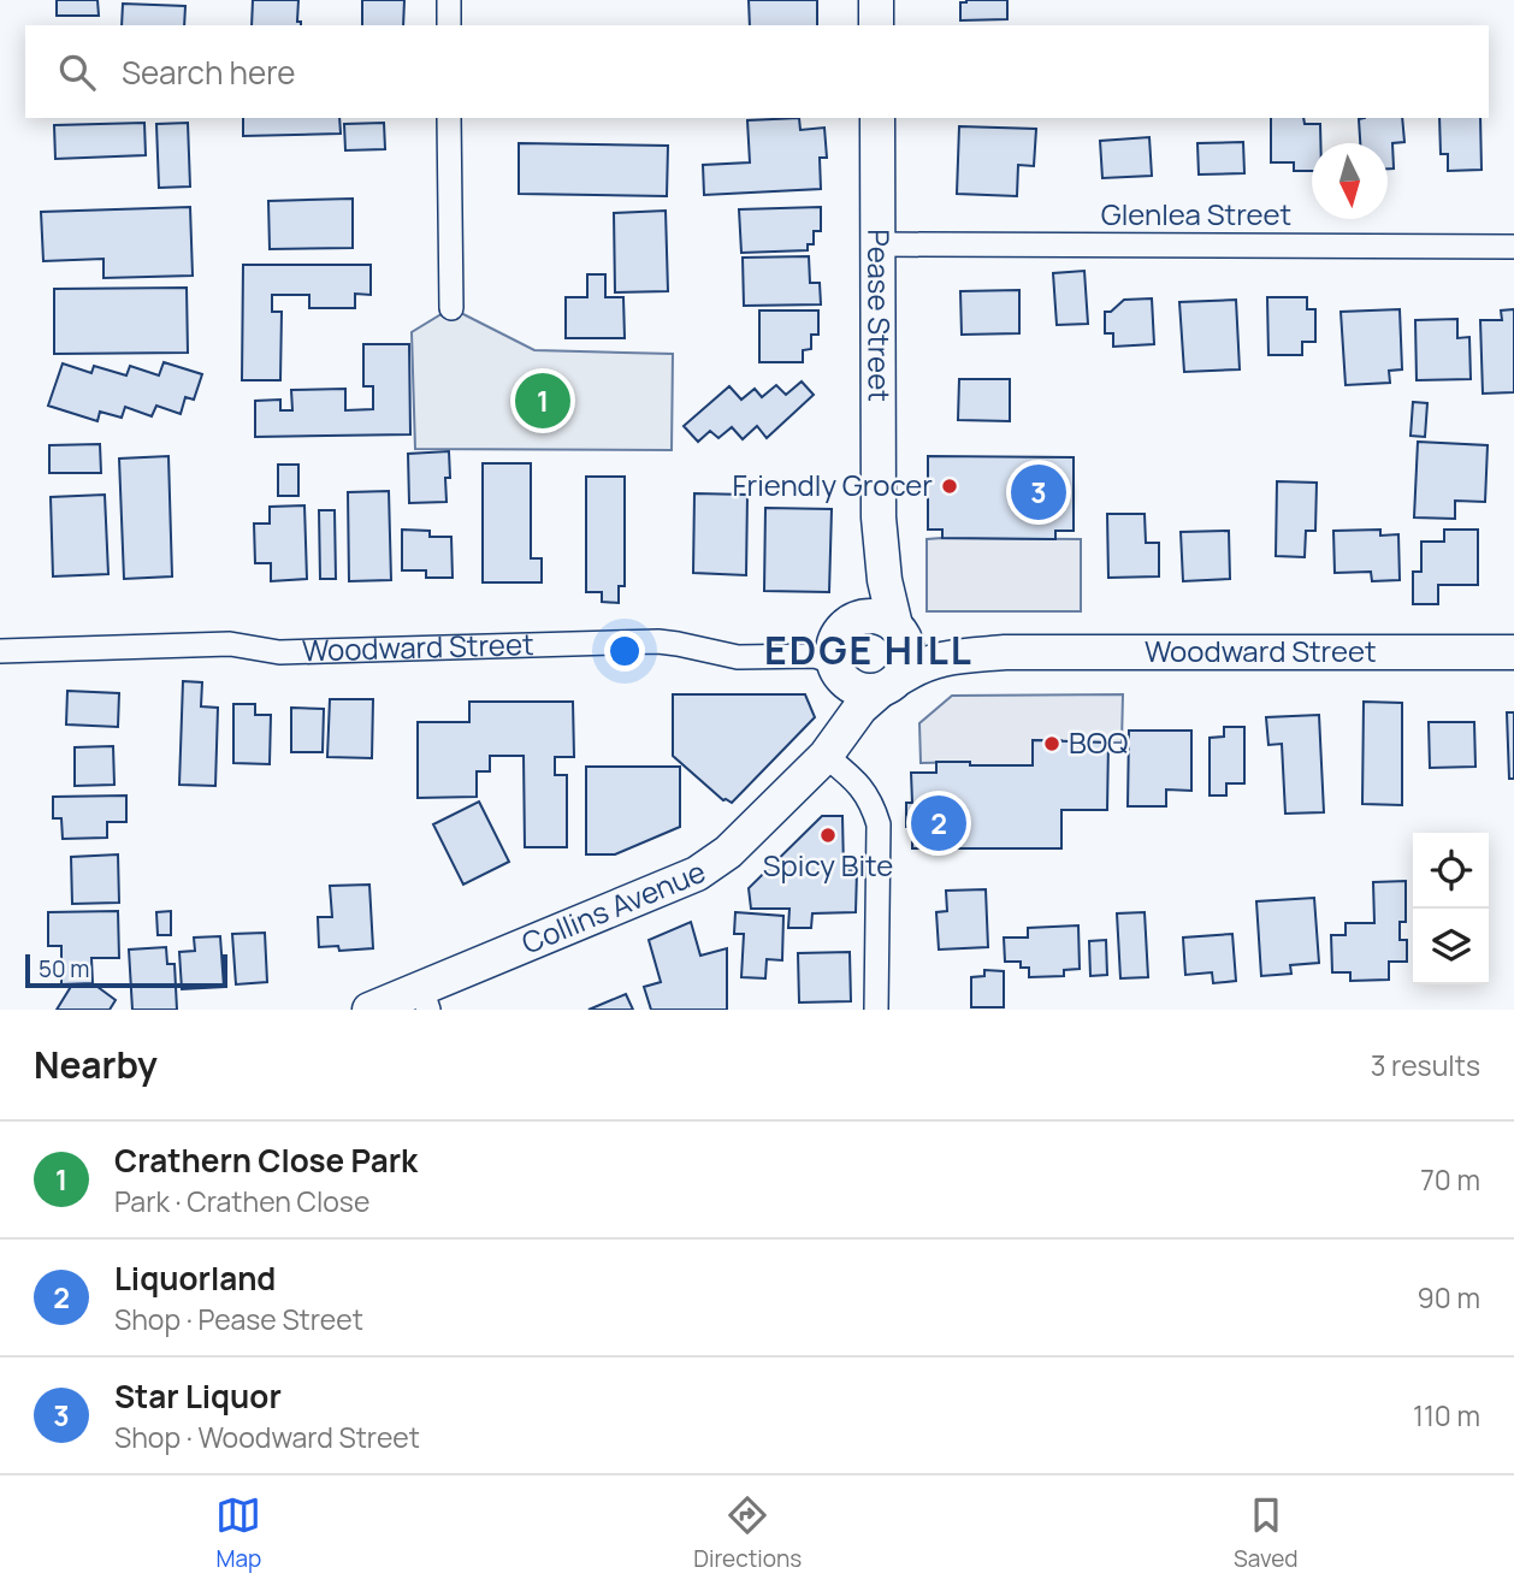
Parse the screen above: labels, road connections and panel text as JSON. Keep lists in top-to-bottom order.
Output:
{
  "streets": {
    "street": [
      "Glenlea Street",
      "Pease Street",
      "Woodward Street",
      "Collins Avenue"
    ]
  },
  "crossings": [
    ["Glenlea Street", "Pease Street"],
    ["Pease Street", "Woodward Street"],
    ["Pease Street", "Collins Avenue"],
    ["Woodward Street", "Collins Avenue"]
  ],
  "districts": ["EDGE HILL"],
  "places": ["Friendly Grocer", "BOQ", "Spicy Bite"],
  "scale_bar": "50 m",
  "north": "bottom",
  "page": {
    "search": "Search here",
    "pins": ["1", "3", "2"],
    "scale": "50 m",
    "heading": ["Nearby", "3 results"],
    "list": [
      {
        "mark": "1",
        "name": "Crathern Close Park",
        "note": "Park · Crathen Close",
        "value": "70 m"
      },
      {
        "mark": "2",
        "name": "Liquorland",
        "note": "Shop · Pease Street",
        "value": "90 m"
      },
      {
        "mark": "3",
        "name": "Star Liquor",
        "note": "Shop · Woodward Street",
        "value": "110 m"
      }
    ],
    "nav": ["Map", "Directions", "Saved"]
  }
}
